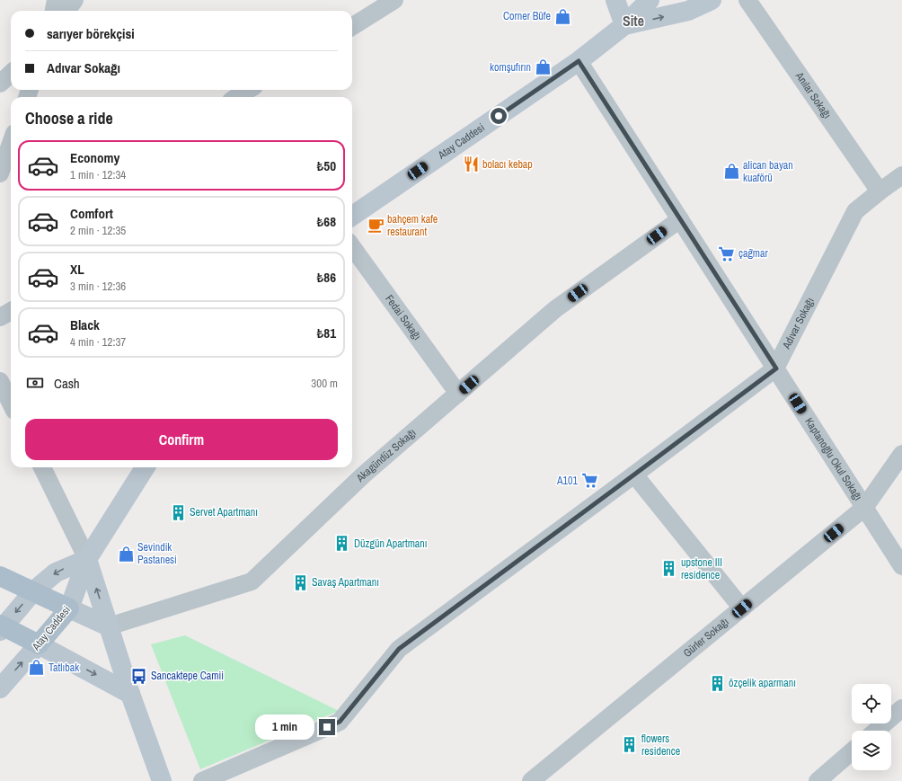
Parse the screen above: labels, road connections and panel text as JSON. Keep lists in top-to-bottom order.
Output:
{
  "streets": {
    "main road": ["Atay Caddesi"],
    "street": [
      "Anılar Sokağı",
      "Fedai Sokağı",
      "Adıvar Sokağı",
      "Akagündüz Sokağı",
      "Kaptanoğlu Okul Sokağı",
      "Gürler Sokağı"
    ]
  },
  "crossings": [
    ["Anılar Sokağı", "Adıvar Sokağı"],
    ["Atay Caddesi", "Kaptanoğlu Okul Sokağı"],
    ["Fedai Sokağı", "Akagündüz Sokağı"],
    ["Adıvar Sokağı", "Kaptanoğlu Okul Sokağı"],
    ["Akagündüz Sokağı", "Kaptanoğlu Okul Sokağı"],
    ["Kaptanoğlu Okul Sokağı", "Gürler Sokağı"]
  ],
  "districts": ["Site"],
  "places": {
    "shop": [
      "Corner Büfe",
      "komşufırın",
      "alican bayan kuaförü",
      "Sevindik Pastanesi",
      "Tatlıbak"
    ],
    "restaurant": ["bolacı kebap"],
    "cafe": ["bahçem kafe restaurant"],
    "supermarket": ["çağmar", "A101"],
    "building": [
      "Servet Apartmanı",
      "Düzgün Apartmanı",
      "upstone III residence",
      "Savaş Apartmanı",
      "özçelik aparmanı",
      "flowers residence"
    ],
    "bus stop": ["Sancaktepe Camii"]
  },
  "page": {
    "banner": ["sarıyer börekçisi", "Adıvar Sokağı"],
    "heading": "Choose a ride",
    "list": [
      {
        "name": "Economy",
        "note": "1 min · 12:34",
        "value": "₺50"
      },
      {
        "name": "Comfort",
        "note": "2 min · 12:35",
        "value": "₺68"
      },
      {
        "name": "XL",
        "note": "3 min · 12:36",
        "value": "₺86"
      },
      {
        "name": "Black",
        "note": "4 min · 12:37",
        "value": "₺81"
      }
    ],
    "pay": ["Cash", "300 m"],
    "buttons": "Confirm",
    "bubble": "1 min"
  }
}
